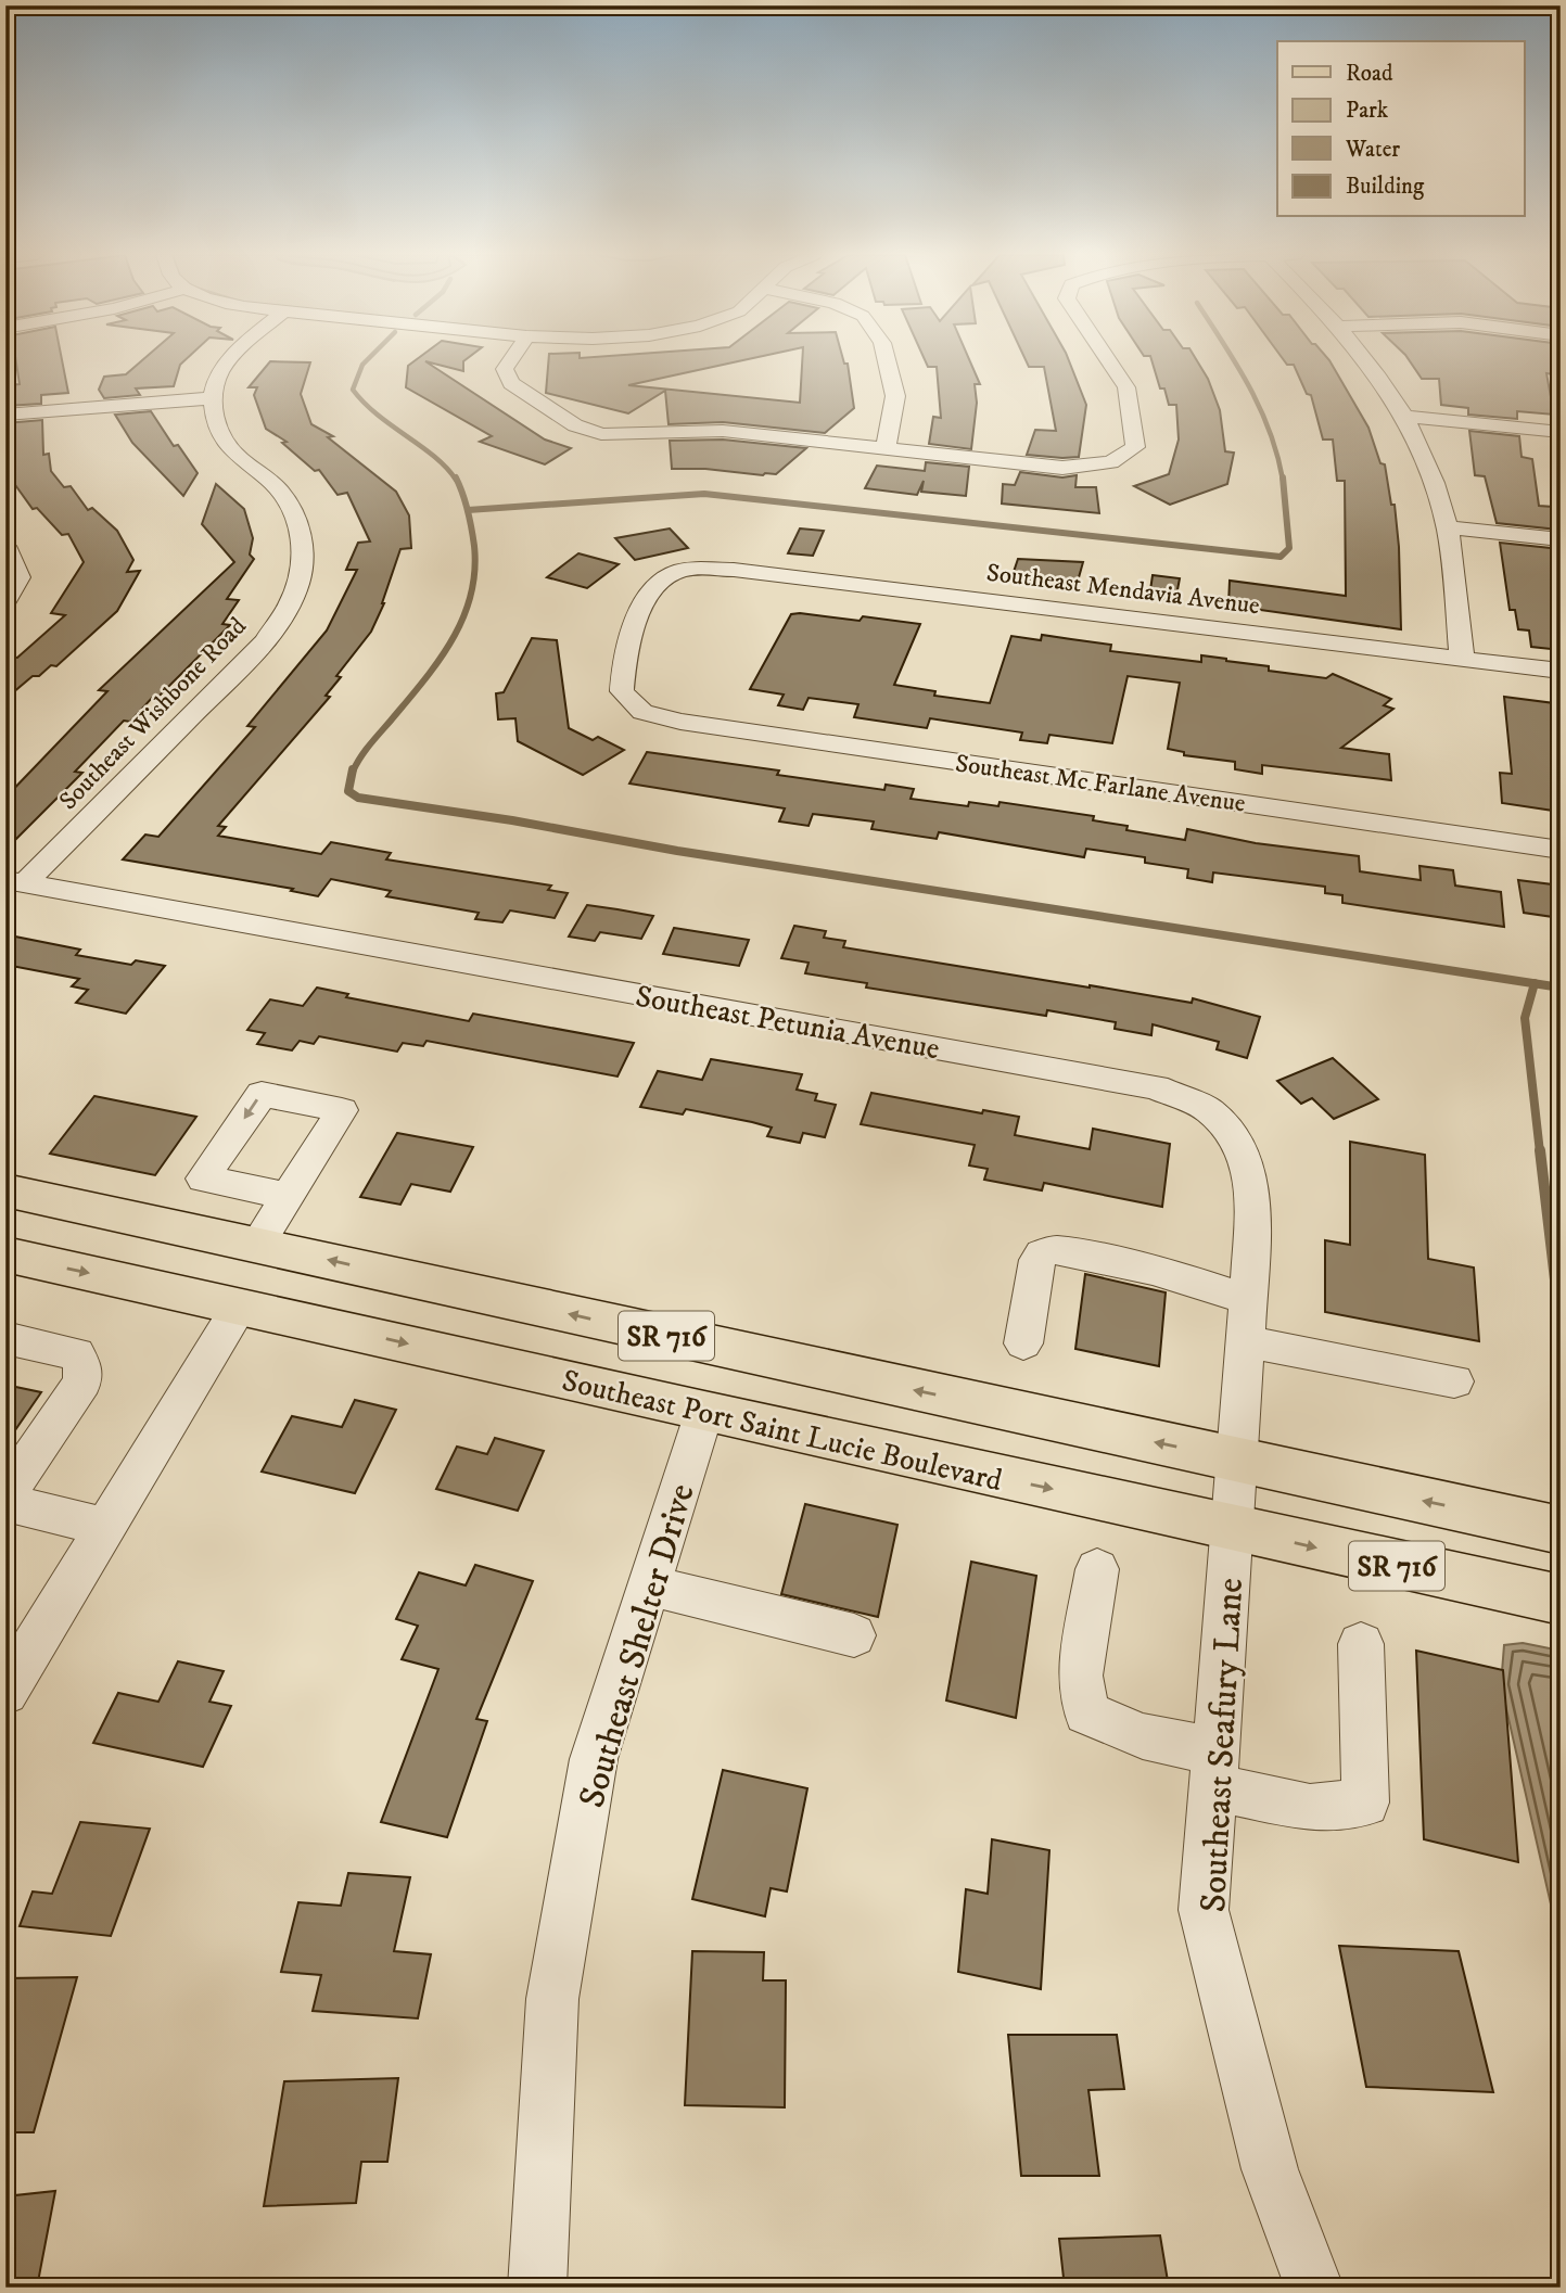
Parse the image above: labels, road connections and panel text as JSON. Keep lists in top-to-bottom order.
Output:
{
  "streets": {
    "main road": ["SR 716", "Southeast Port Saint Lucie Boulevard"],
    "street": [
      "Southeast Mendavia Avenue",
      "Southeast Wishbone Road",
      "Southeast Mc Farlane Avenue",
      "Southeast Petunia Avenue",
      "Southeast Shelter Drive",
      "Southeast Seafury Lane"
    ]
  },
  "crossings": [
    ["Southeast Mendavia Avenue", "Southeast Mc Farlane Avenue"],
    ["Southeast Wishbone Road", "Southeast Petunia Avenue"],
    ["Southeast Petunia Avenue", "SR 716"],
    ["Southeast Petunia Avenue", "Southeast Seafury Lane"],
    ["SR 716", "Southeast Seafury Lane"],
    ["Southeast Port Saint Lucie Boulevard", "Southeast Shelter Drive"],
    ["Southeast Port Saint Lucie Boulevard", "Southeast Seafury Lane"]
  ],
  "legend": [
    "Road",
    "Park",
    "Water",
    "Building"
  ]
}
